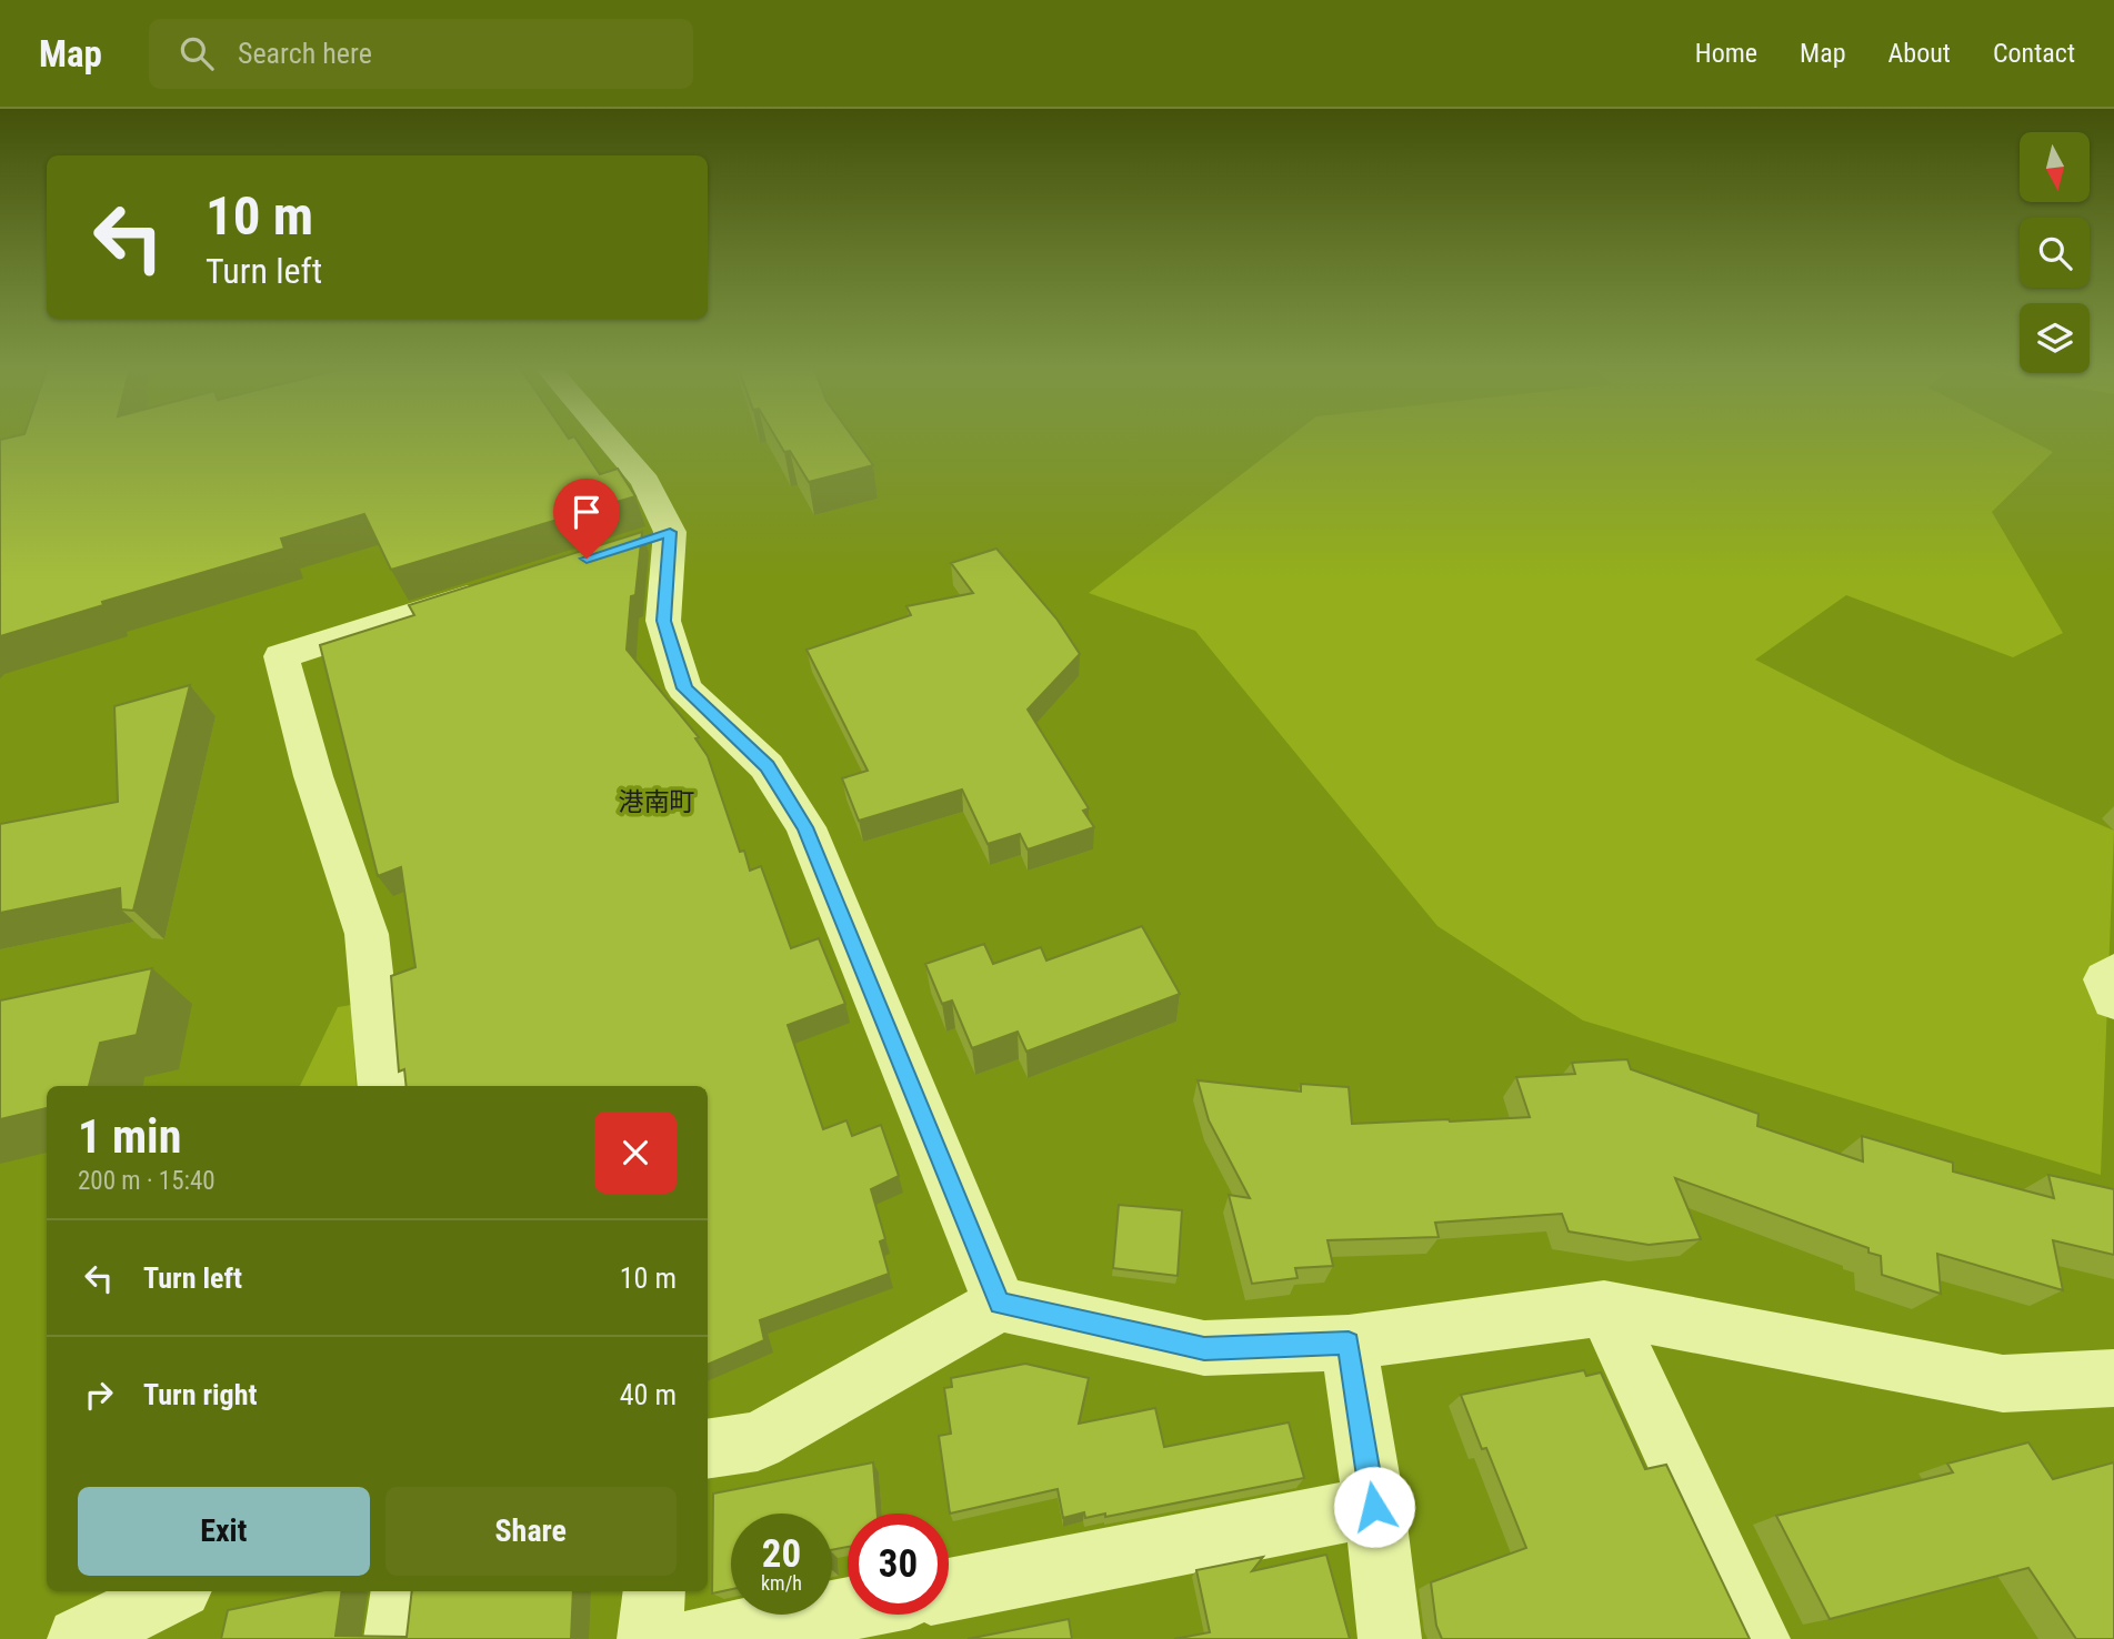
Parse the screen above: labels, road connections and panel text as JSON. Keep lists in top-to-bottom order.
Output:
{
  "districts": ["港南町"],
  "north": "bottom",
  "page": {
    "header": "Map",
    "search": "Search here",
    "nav": [
      "Home",
      "Map",
      "About",
      "Contact"
    ],
    "turn": ["10 m", "Turn left"],
    "heading": ["1 min", "200 m · 15:40"],
    "list": [
      {
        "name": "Turn left",
        "value": "10 m"
      },
      {
        "name": "Turn right",
        "value": "40 m"
      }
    ],
    "buttons": ["Exit", "Share"],
    "speed": "20 km/h",
    "limit": "30"
  }
}
